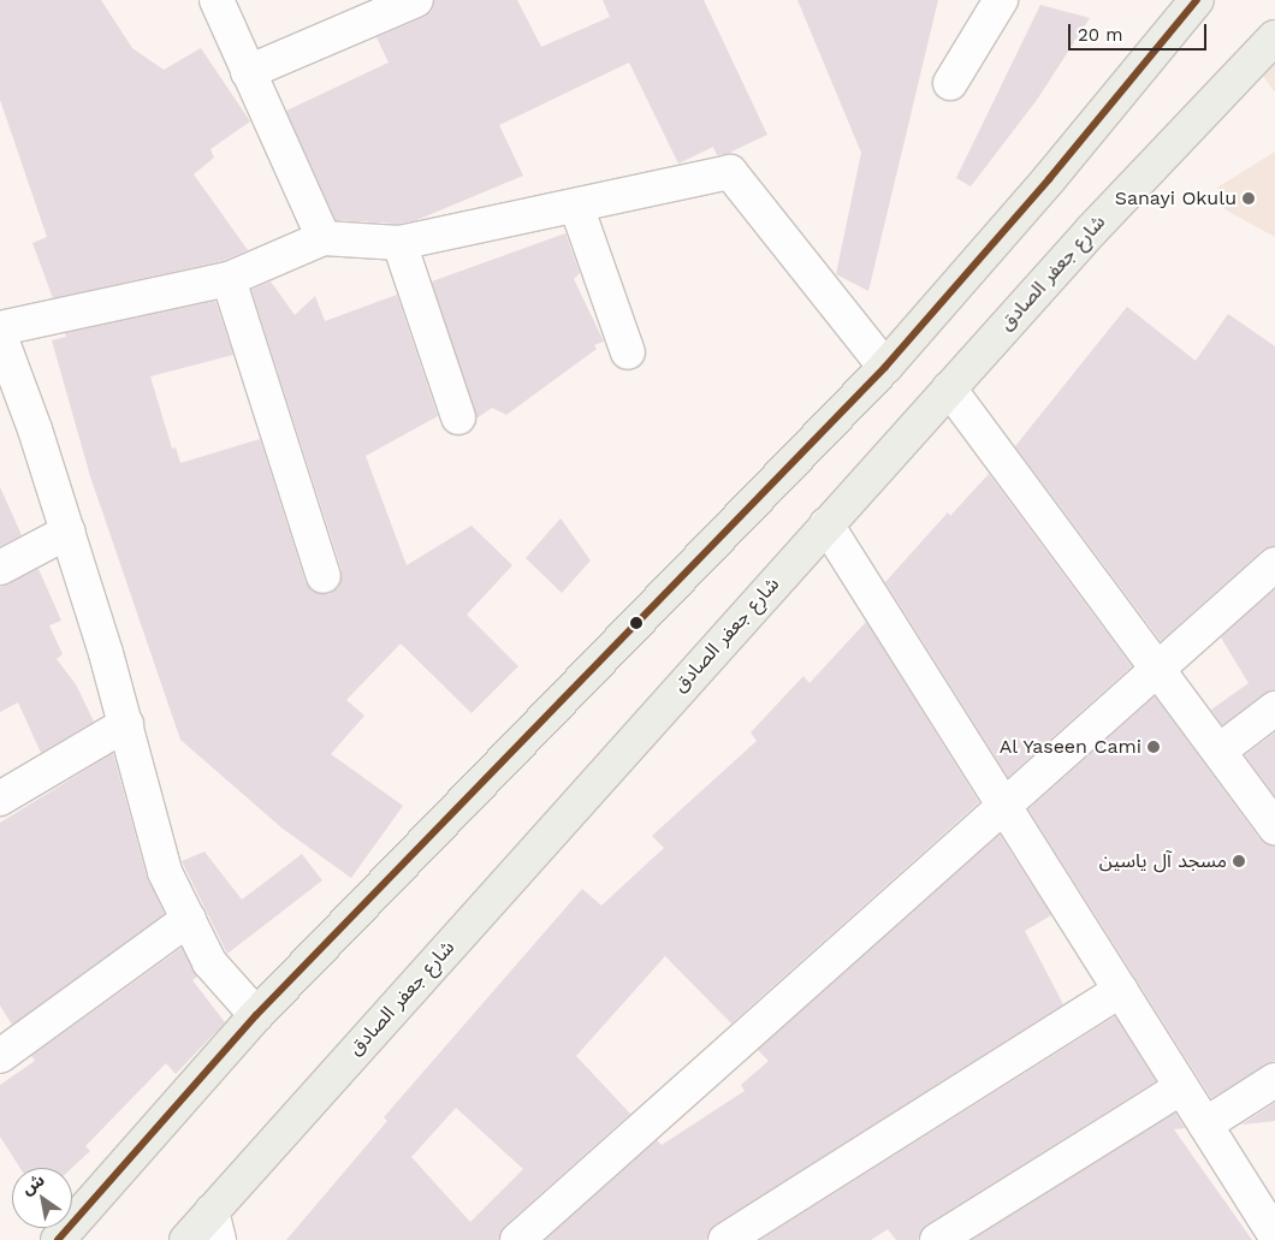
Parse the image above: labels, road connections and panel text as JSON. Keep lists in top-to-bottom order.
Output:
{
  "streets": {
    "main road": ["شارع جعفر الصادق"]
  },
  "places": ["Sanayi Okulu", "Al Yaseen Cami", "مسجد آل ياسين"],
  "scale_bar": "20 m",
  "north": "top left"
}
